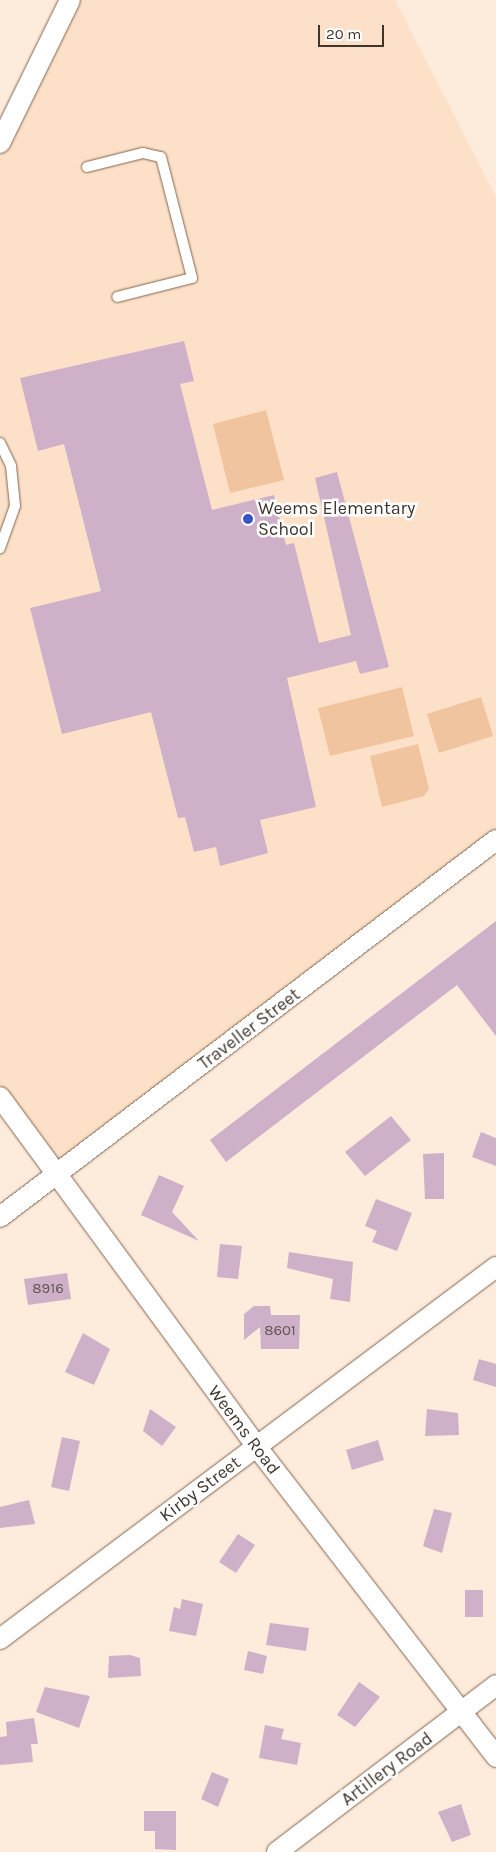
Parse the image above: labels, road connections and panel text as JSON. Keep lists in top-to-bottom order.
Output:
{
  "streets": {
    "street": [
      "Traveller Street",
      "Weems Road",
      "Kirby Street",
      "Artillery Road"
    ]
  },
  "crossings": [
    ["Traveller Street", "Weems Road"],
    ["Weems Road", "Kirby Street"],
    ["Weems Road", "Artillery Road"]
  ],
  "places": ["Weems Elementary School"],
  "house_numbers": ["8916", "8601"],
  "scale_bar": "20 m"
}
